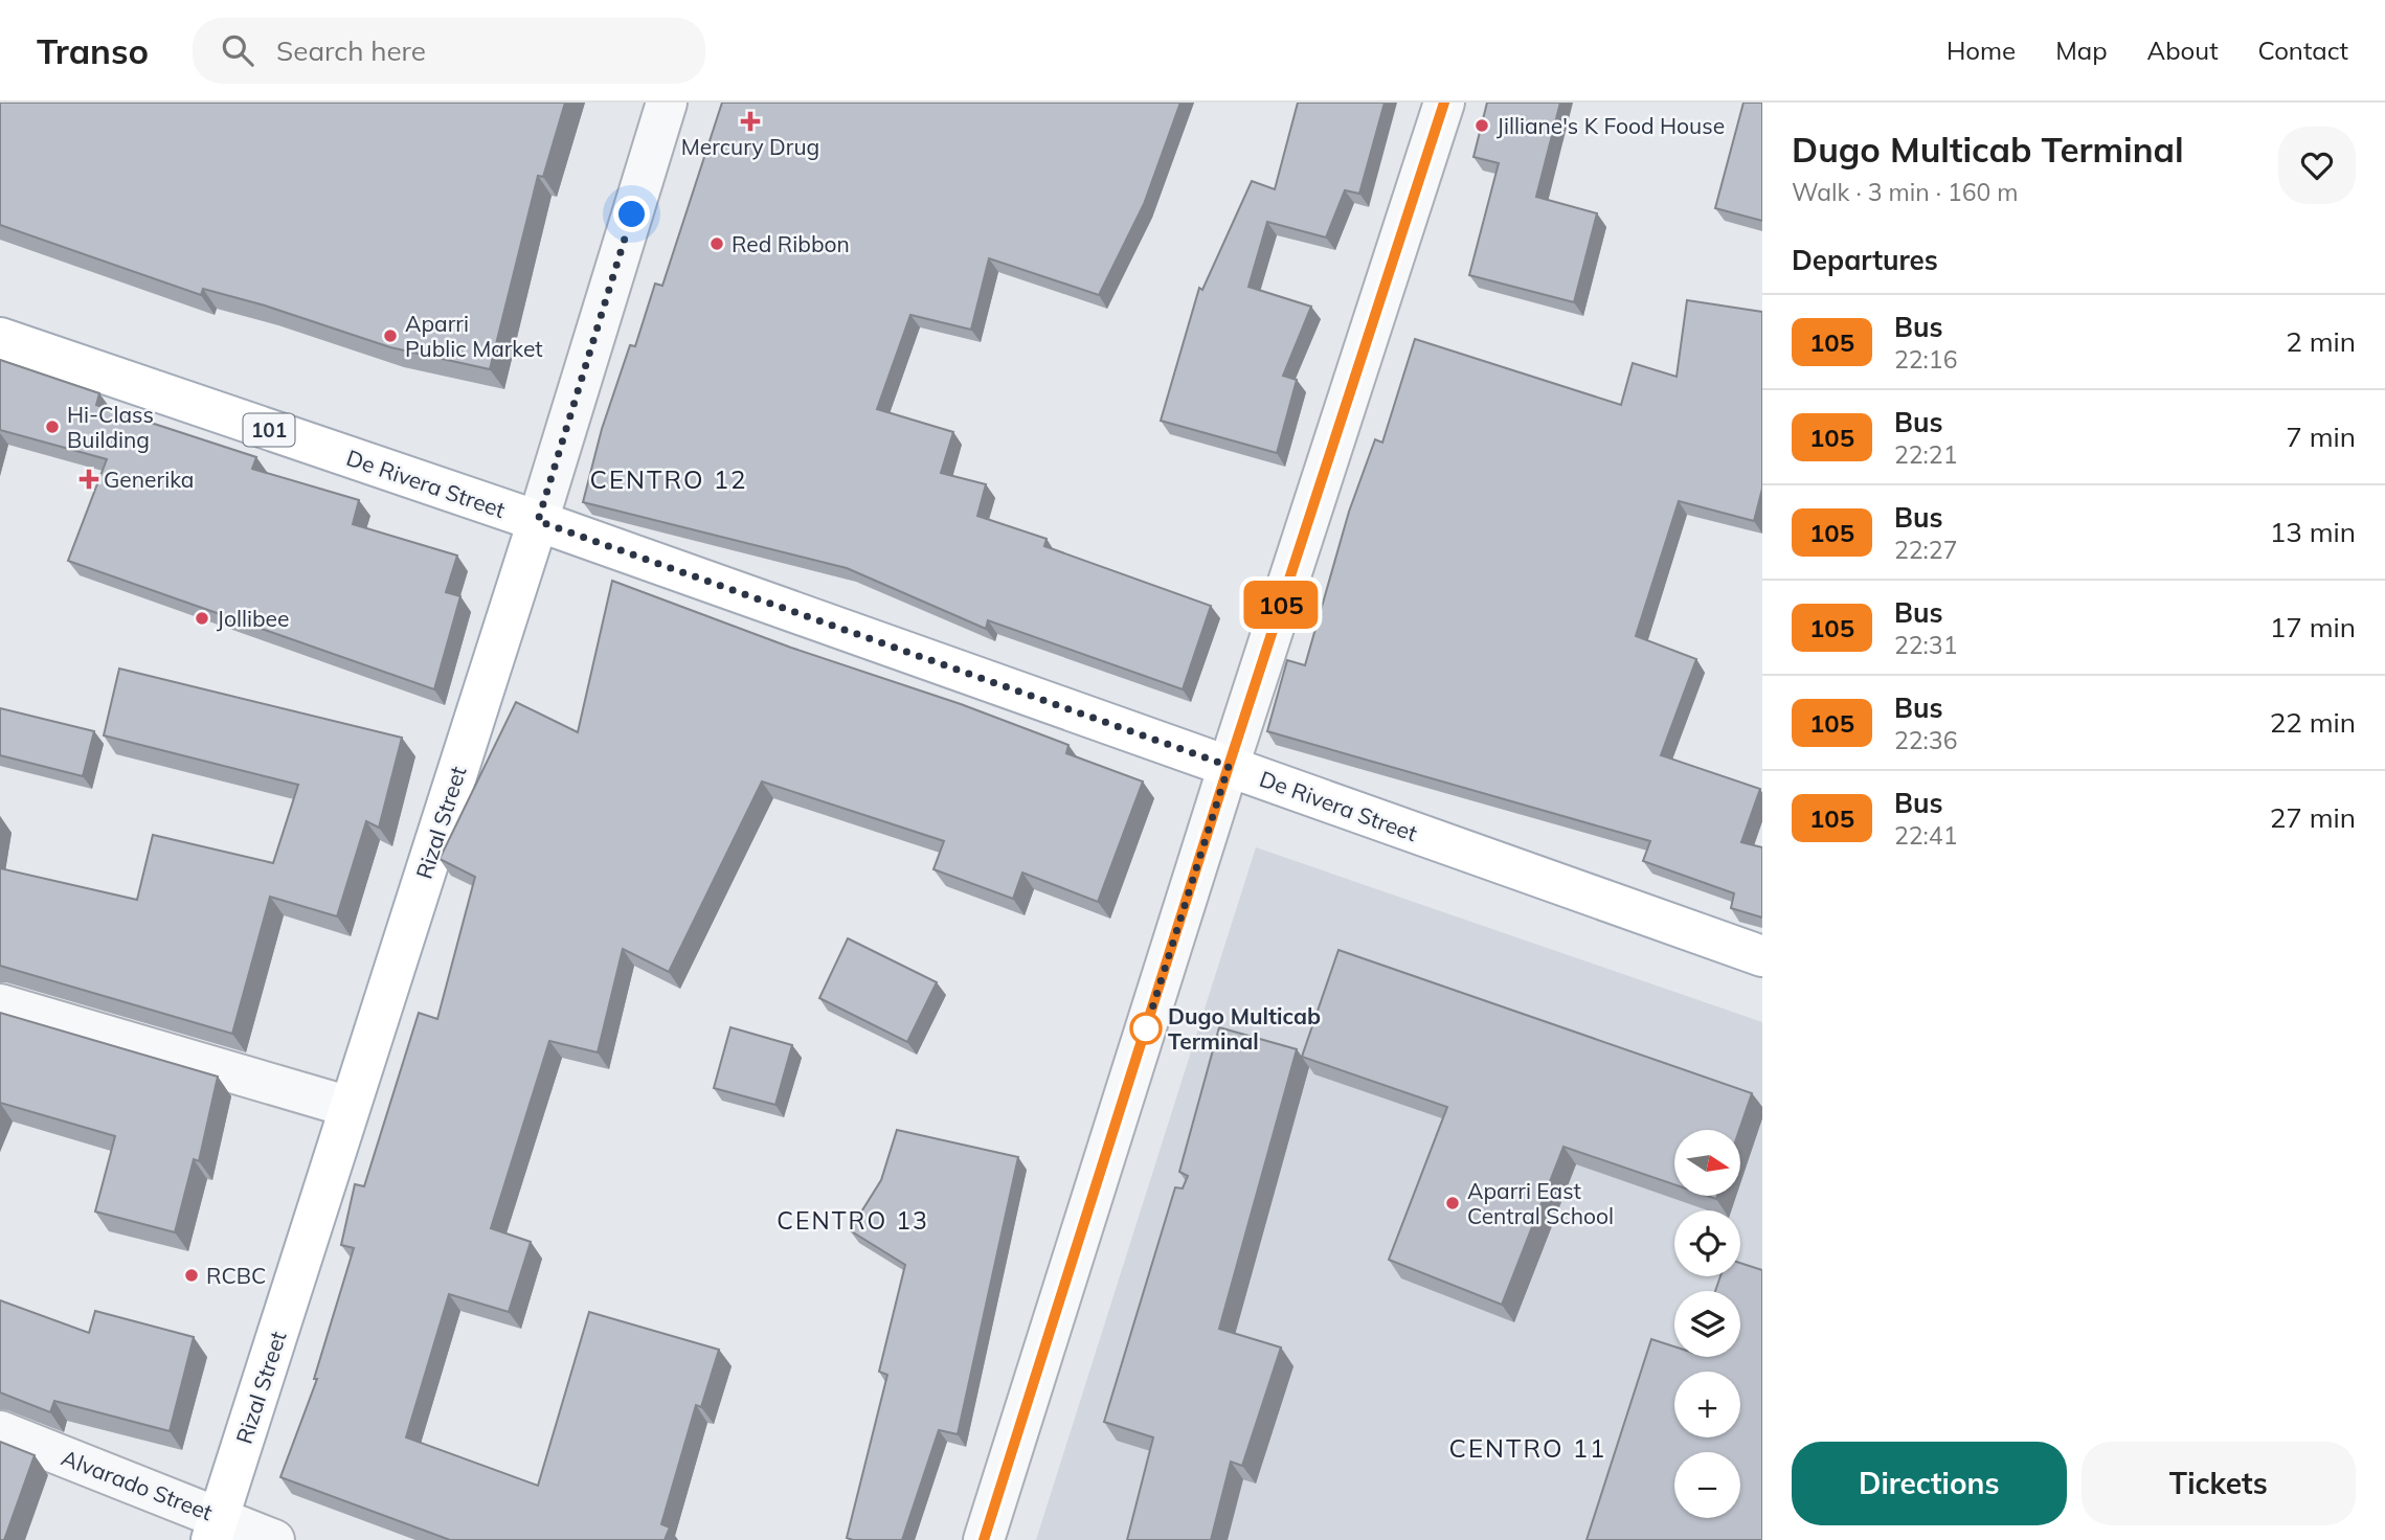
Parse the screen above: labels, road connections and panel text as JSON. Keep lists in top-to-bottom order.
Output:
{
  "streets": {
    "main road": ["101", "De Rivera Street", "Rizal Street"],
    "street": ["Alvarado Street"]
  },
  "crossings": [
    ["De Rivera Street", "Rizal Street"],
    ["Rizal Street", "Alvarado Street"]
  ],
  "districts": ["CENTRO 12", "CENTRO 13", "CENTRO 11"],
  "places": {
    "health": ["Mercury Drug", "Generika"],
    "other": [
      "Jilliane's K Food House",
      "Red Ribbon",
      "Aparri Public Market",
      "Hi-Class Building",
      "Jollibee",
      "Dugo Multicab Terminal",
      "Aparri East Central School",
      "RCBC"
    ]
  },
  "lines": ["bus line 105"],
  "north": "right",
  "page": {
    "header": "Transo",
    "search": "Search here",
    "nav": [
      "Home",
      "Map",
      "About",
      "Contact"
    ],
    "on_map": "105",
    "heading": [
      ["Dugo Multicab Terminal", "Walk · 3 min · 160 m"],
      "Departures"
    ],
    "list": [
      {
        "mark": "105",
        "name": "Bus",
        "note": "22:16",
        "value": "2 min"
      },
      {
        "mark": "105",
        "name": "Bus",
        "note": "22:21",
        "value": "7 min"
      },
      {
        "mark": "105",
        "name": "Bus",
        "note": "22:27",
        "value": "13 min"
      },
      {
        "mark": "105",
        "name": "Bus",
        "note": "22:31",
        "value": "17 min"
      },
      {
        "mark": "105",
        "name": "Bus",
        "note": "22:36",
        "value": "22 min"
      },
      {
        "mark": "105",
        "name": "Bus",
        "note": "22:41",
        "value": "27 min"
      }
    ],
    "map_buttons": ["+", "−"],
    "buttons": ["Directions", "Tickets"]
  }
}
